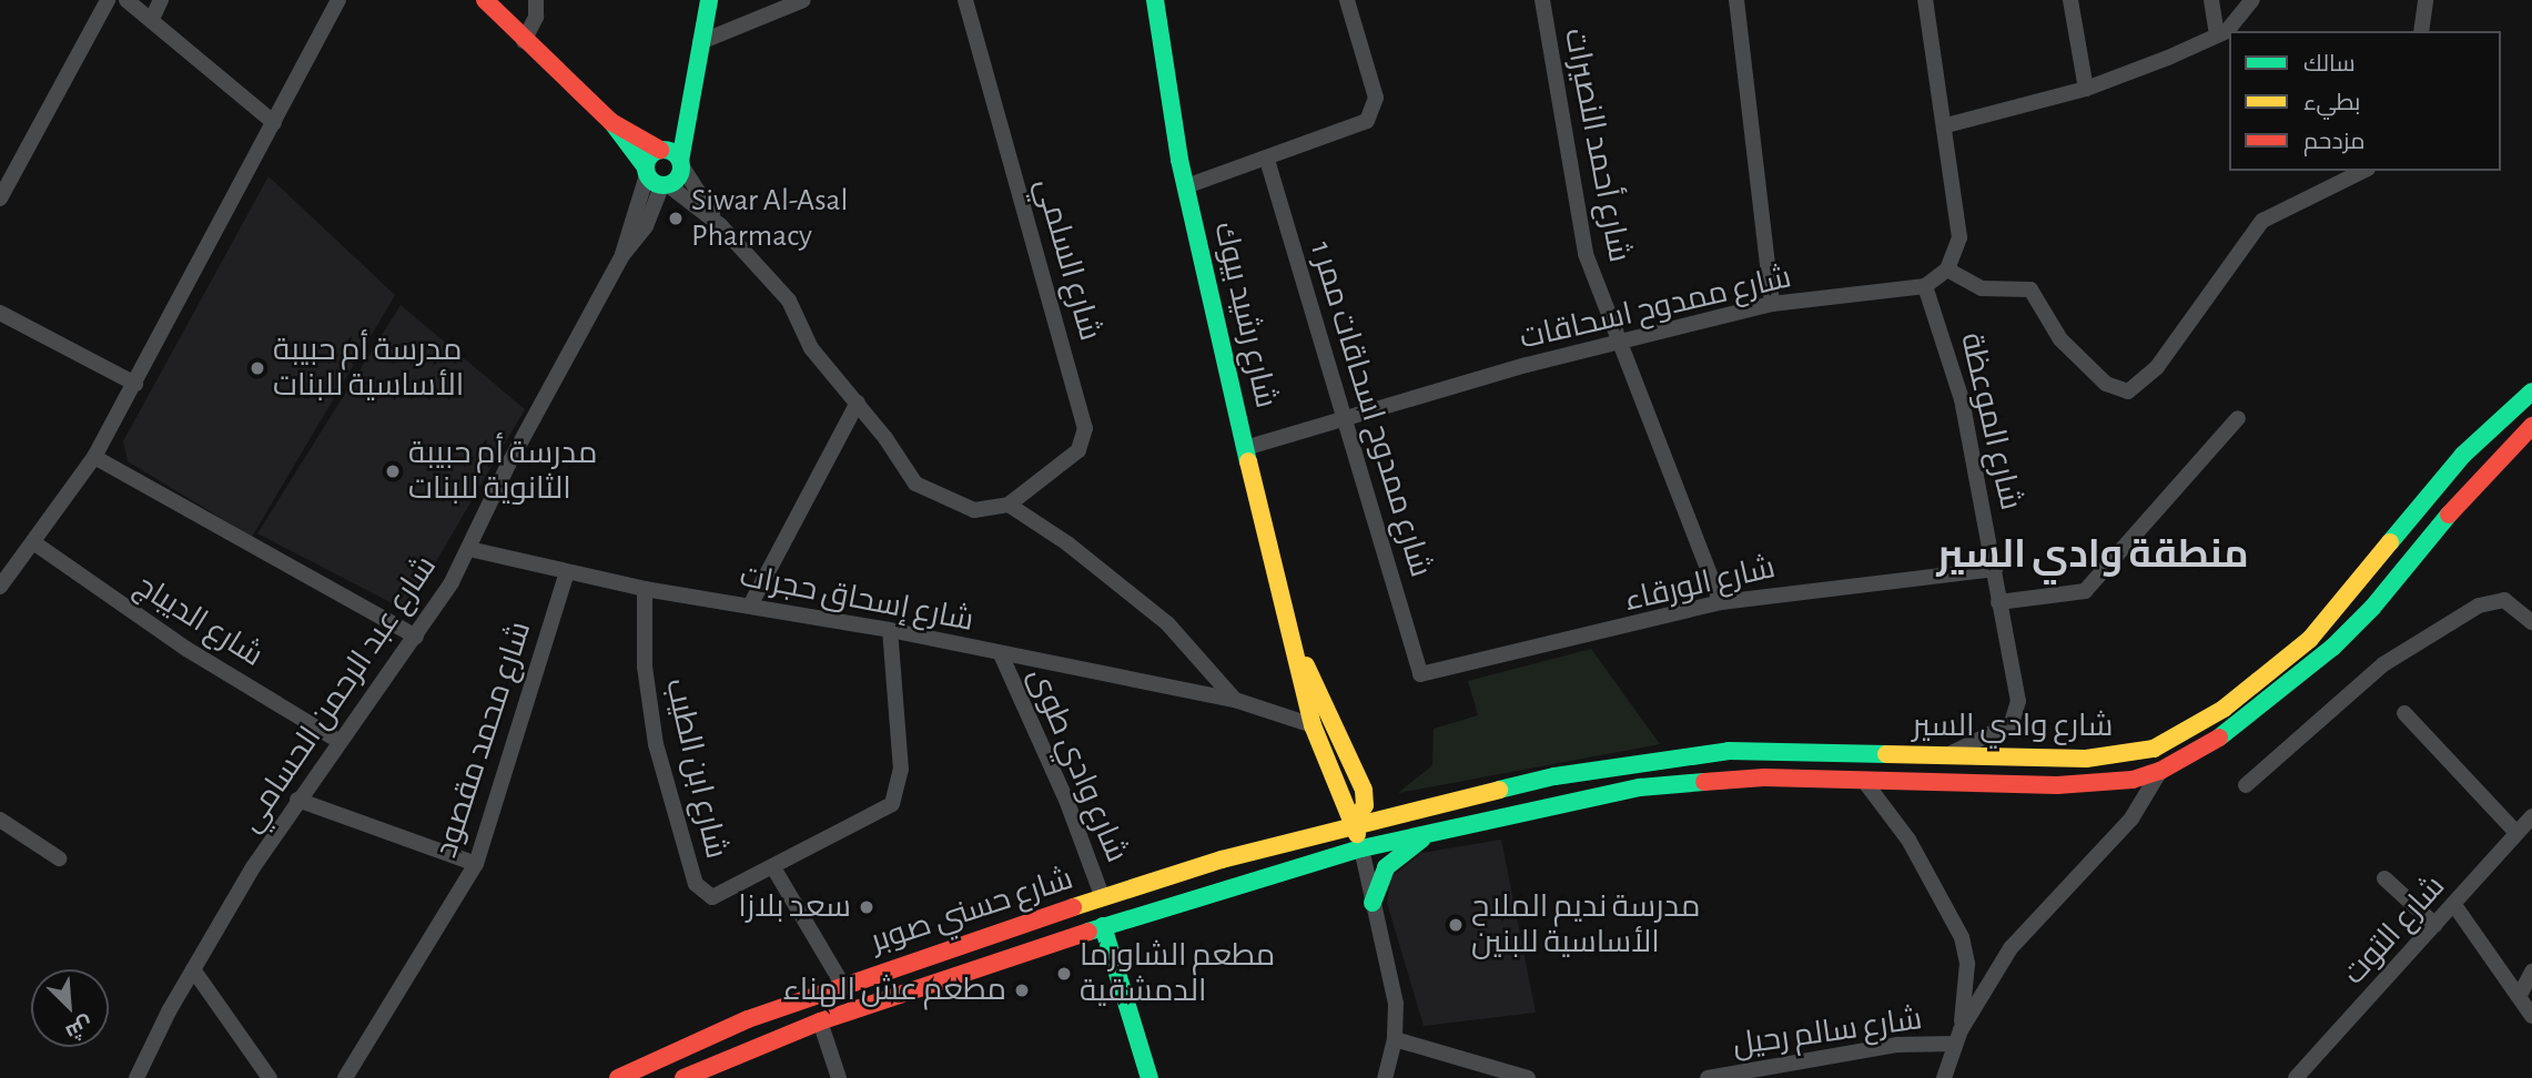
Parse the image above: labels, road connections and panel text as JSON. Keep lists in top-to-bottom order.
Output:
{
  "streets": {
    "main road": ["شارع رشيد بيوك", "شارع وادي السير", "شارع حسني صوبر"],
    "street": [
      "شارع أحمد النصيرات",
      "شارع السلمي",
      "شارع ممدوح اسحاقات",
      "شارع ممدوح اسحاقات ممر 1",
      "شارع الموعظة",
      "شارع الورقاء",
      "شارع إسحاق حجرات",
      "شارع الديباج",
      "شارع عبد الرحمن الحسامي",
      "شارع محمد مقصود",
      "شارع وادي طوى",
      "شارع ابن الطيب",
      "شارع التوت",
      "شارع سالم رحيل"
    ]
  },
  "crossings": [
    ["شارع أحمد النصيرات", "شارع ممدوح اسحاقات"],
    ["شارع أحمد النصيرات", "شارع الورقاء"],
    ["شارع ممدوح اسحاقات", "شارع رشيد بيوك"],
    ["شارع ممدوح اسحاقات", "شارع ممدوح اسحاقات ممر 1"],
    ["شارع ممدوح اسحاقات", "شارع الموعظة"],
    ["شارع رشيد بيوك", "شارع إسحاق حجرات"],
    ["شارع رشيد بيوك", "شارع وادي السير"],
    ["شارع رشيد بيوك", "شارع حسني صوبر"],
    ["شارع ممدوح اسحاقات ممر 1", "شارع الورقاء"],
    ["شارع الموعظة", "شارع الورقاء"],
    ["شارع الموعظة", "شارع وادي السير"],
    ["شارع إسحاق حجرات", "شارع عبد الرحمن الحسامي"],
    ["شارع إسحاق حجرات", "شارع محمد مقصود"],
    ["شارع إسحاق حجرات", "شارع وادي طوى"],
    ["شارع إسحاق حجرات", "شارع ابن الطيب"],
    ["شارع الديباج", "شارع عبد الرحمن الحسامي"],
    ["شارع وادي السير", "شارع حسني صوبر"],
    ["شارع وادي طوى", "شارع حسني صوبر"]
  ],
  "districts": ["منطقة وادي السير"],
  "places": [
    "Siwar Al-Asal Pharmacy",
    "مدرسة أم حبيبة الأساسية للبنات",
    "مدرسة أم حبيبة الثانوية للبنات",
    "سعد بلازا",
    "مدرسة نديم الملاح الأساسية للبنين",
    "مطعم الشاورما الدمشقية",
    "مطعم عش الهناء"
  ],
  "legend": ["سالك", "بطيء", "مزدحم"],
  "north": "bottom right"
}
